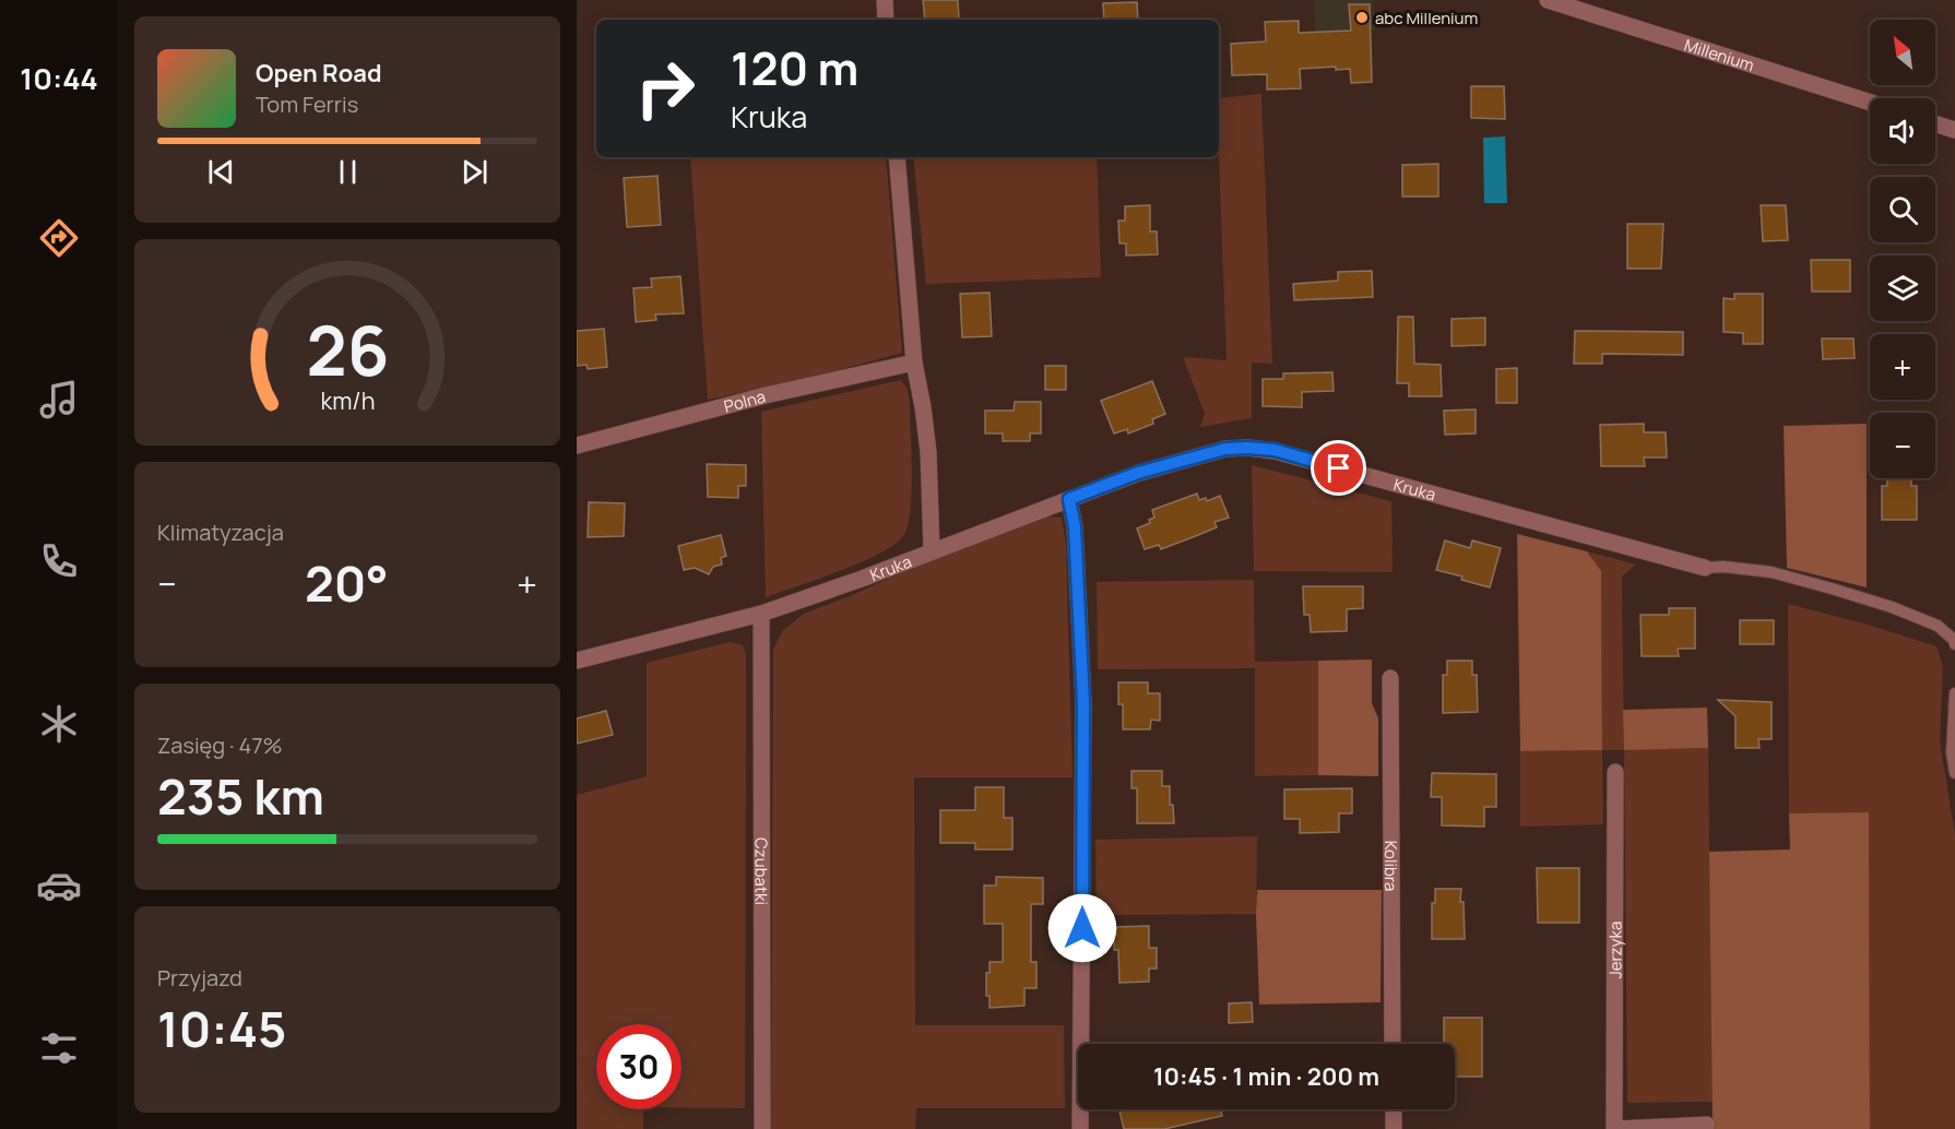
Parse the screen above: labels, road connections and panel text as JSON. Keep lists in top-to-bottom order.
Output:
{
  "streets": {
    "street": [
      "Millenium",
      "Polna",
      "Kruka",
      "Kolibra",
      "Czubatki",
      "Jerzyka"
    ]
  },
  "crossings": [
    ["Kruka", "Czubatki"]
  ],
  "places": ["abc Millenium"],
  "north": "top left",
  "page": {
    "tabs": "10:44",
    "map_buttons": ["+", "−"],
    "turn": ["120 m", "Kruka"],
    "song": ["Open Road", "Tom Ferris"],
    "tile": [
      "Klimatyzacja",
      ["Zasięg · 47%", "235 km"],
      ["Przyjazd", "10:45"]
    ],
    "heat": ["−", "20°", "+"],
    "limit": "30",
    "trip": "10:45 · 1 min · 200 m",
    "gauge": ["26", "km/h"]
  }
}
